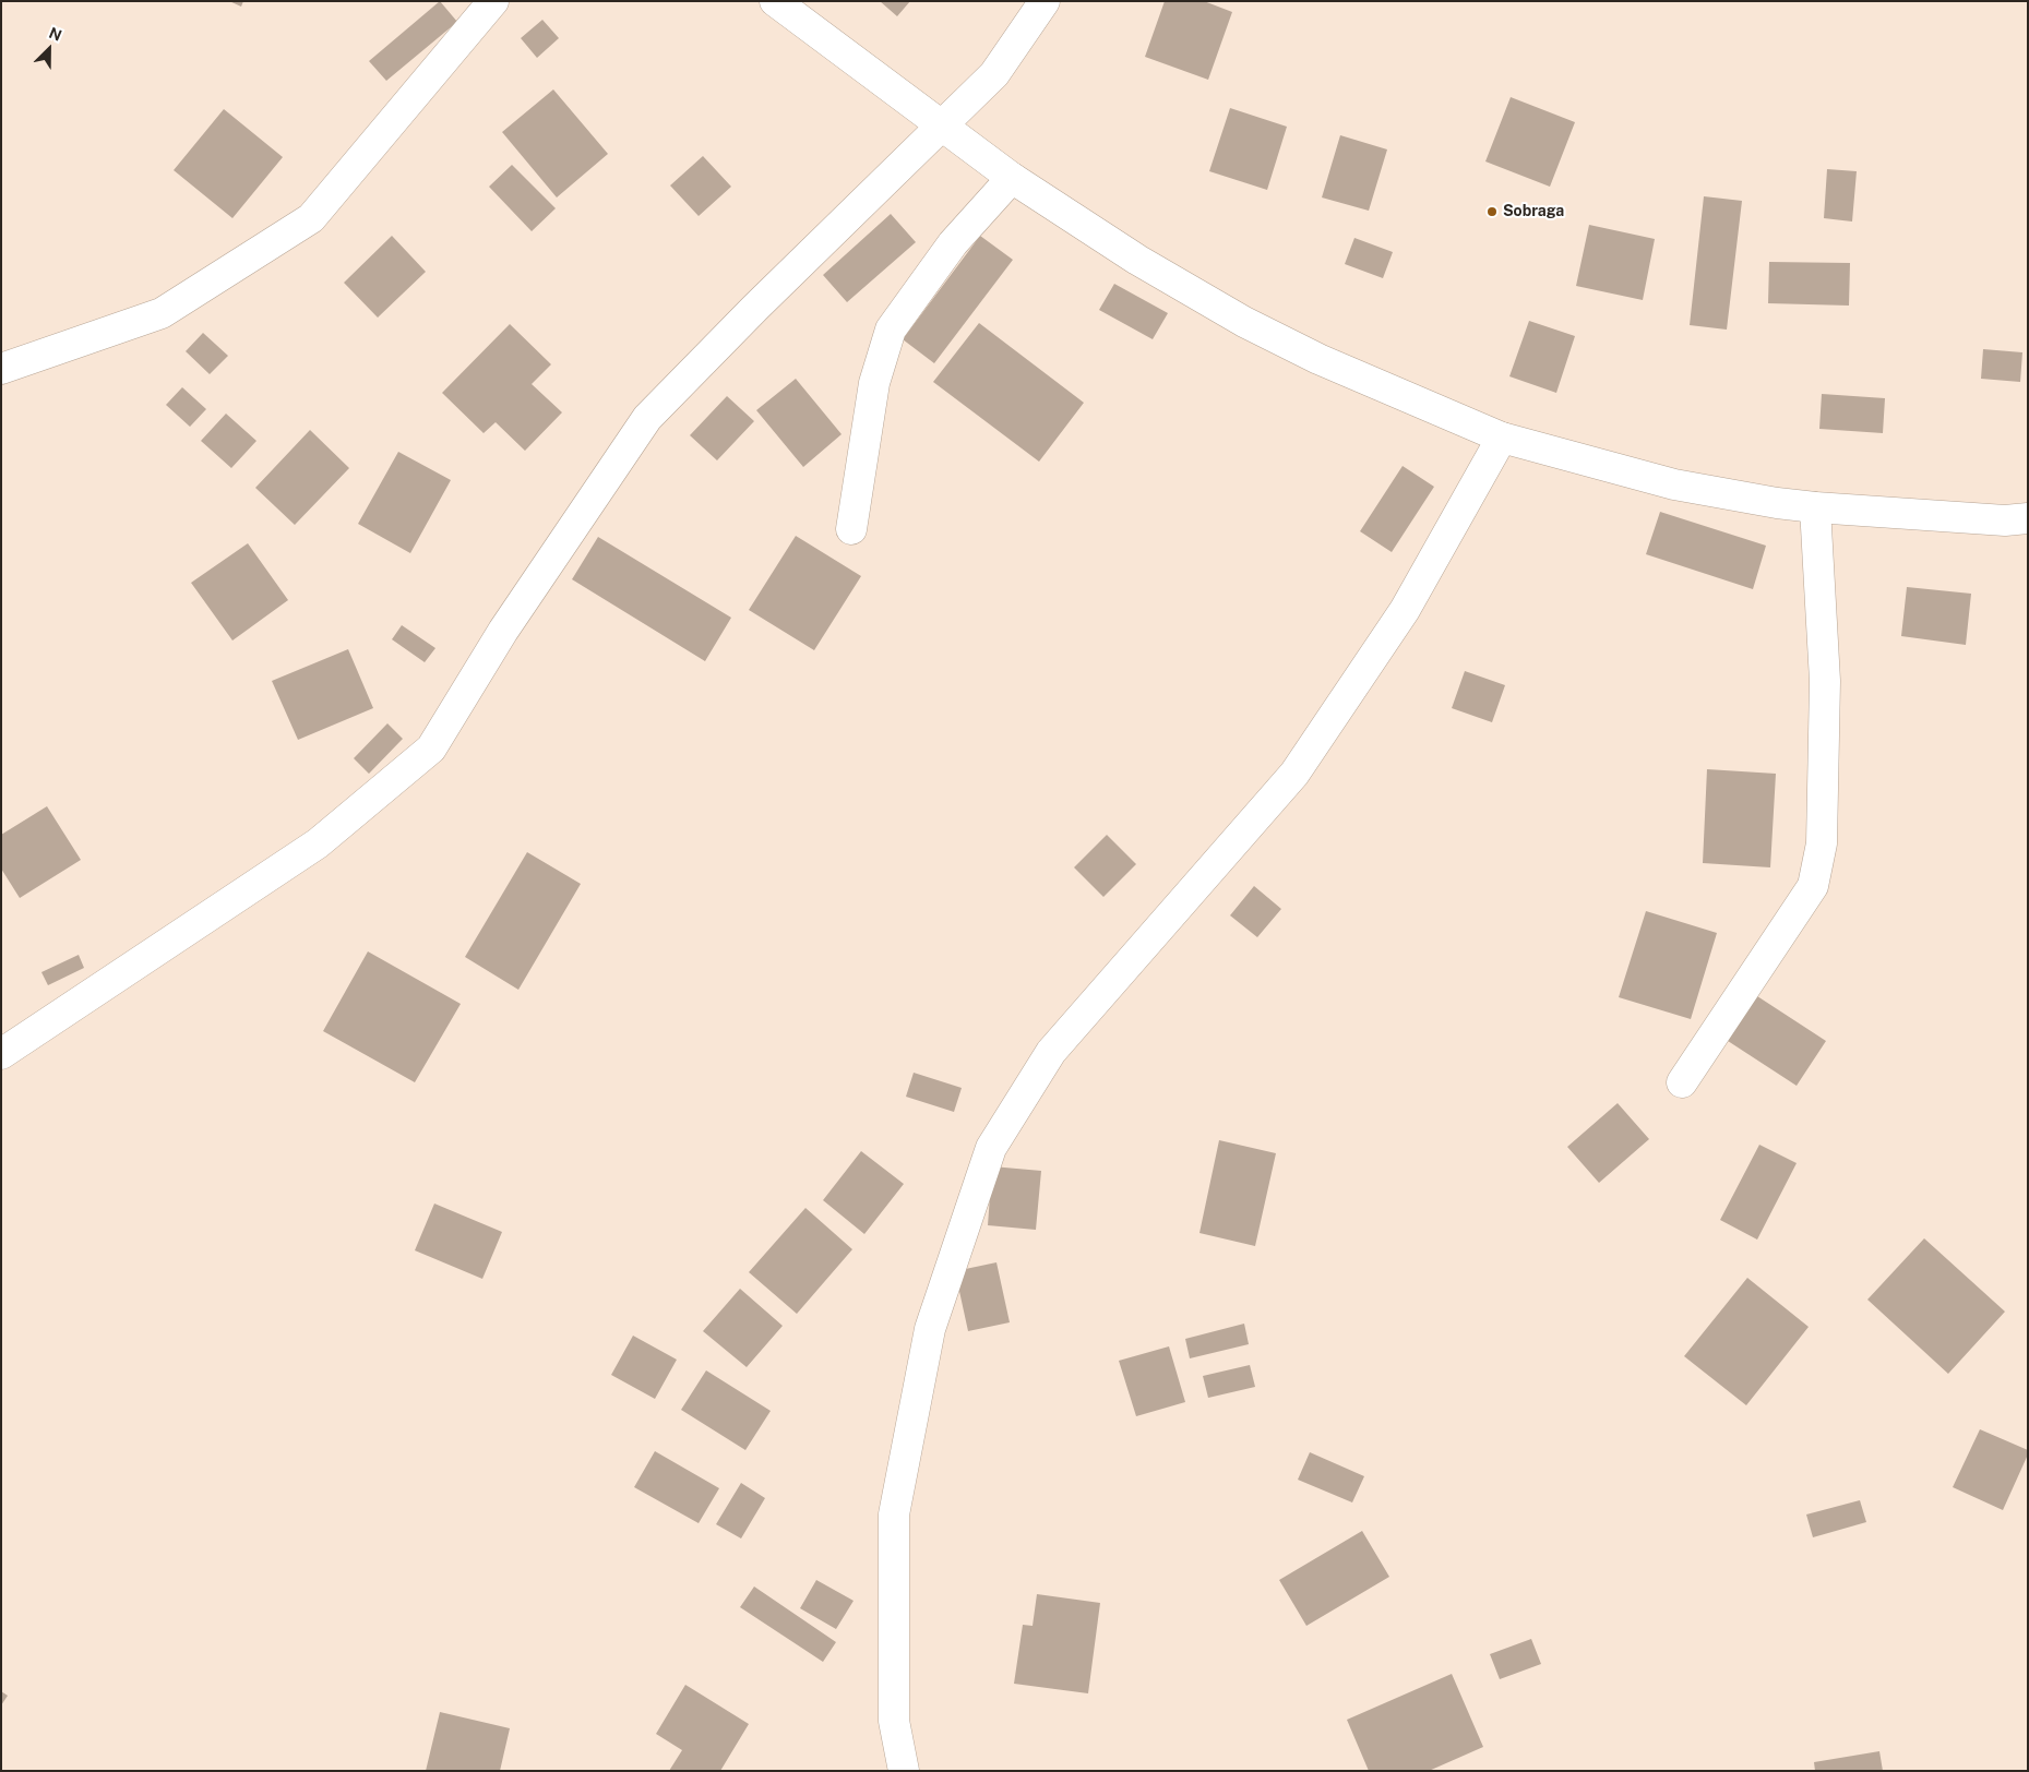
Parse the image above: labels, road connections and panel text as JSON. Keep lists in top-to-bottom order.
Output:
{
  "places": ["Sobraga"],
  "north": "top right"
}
